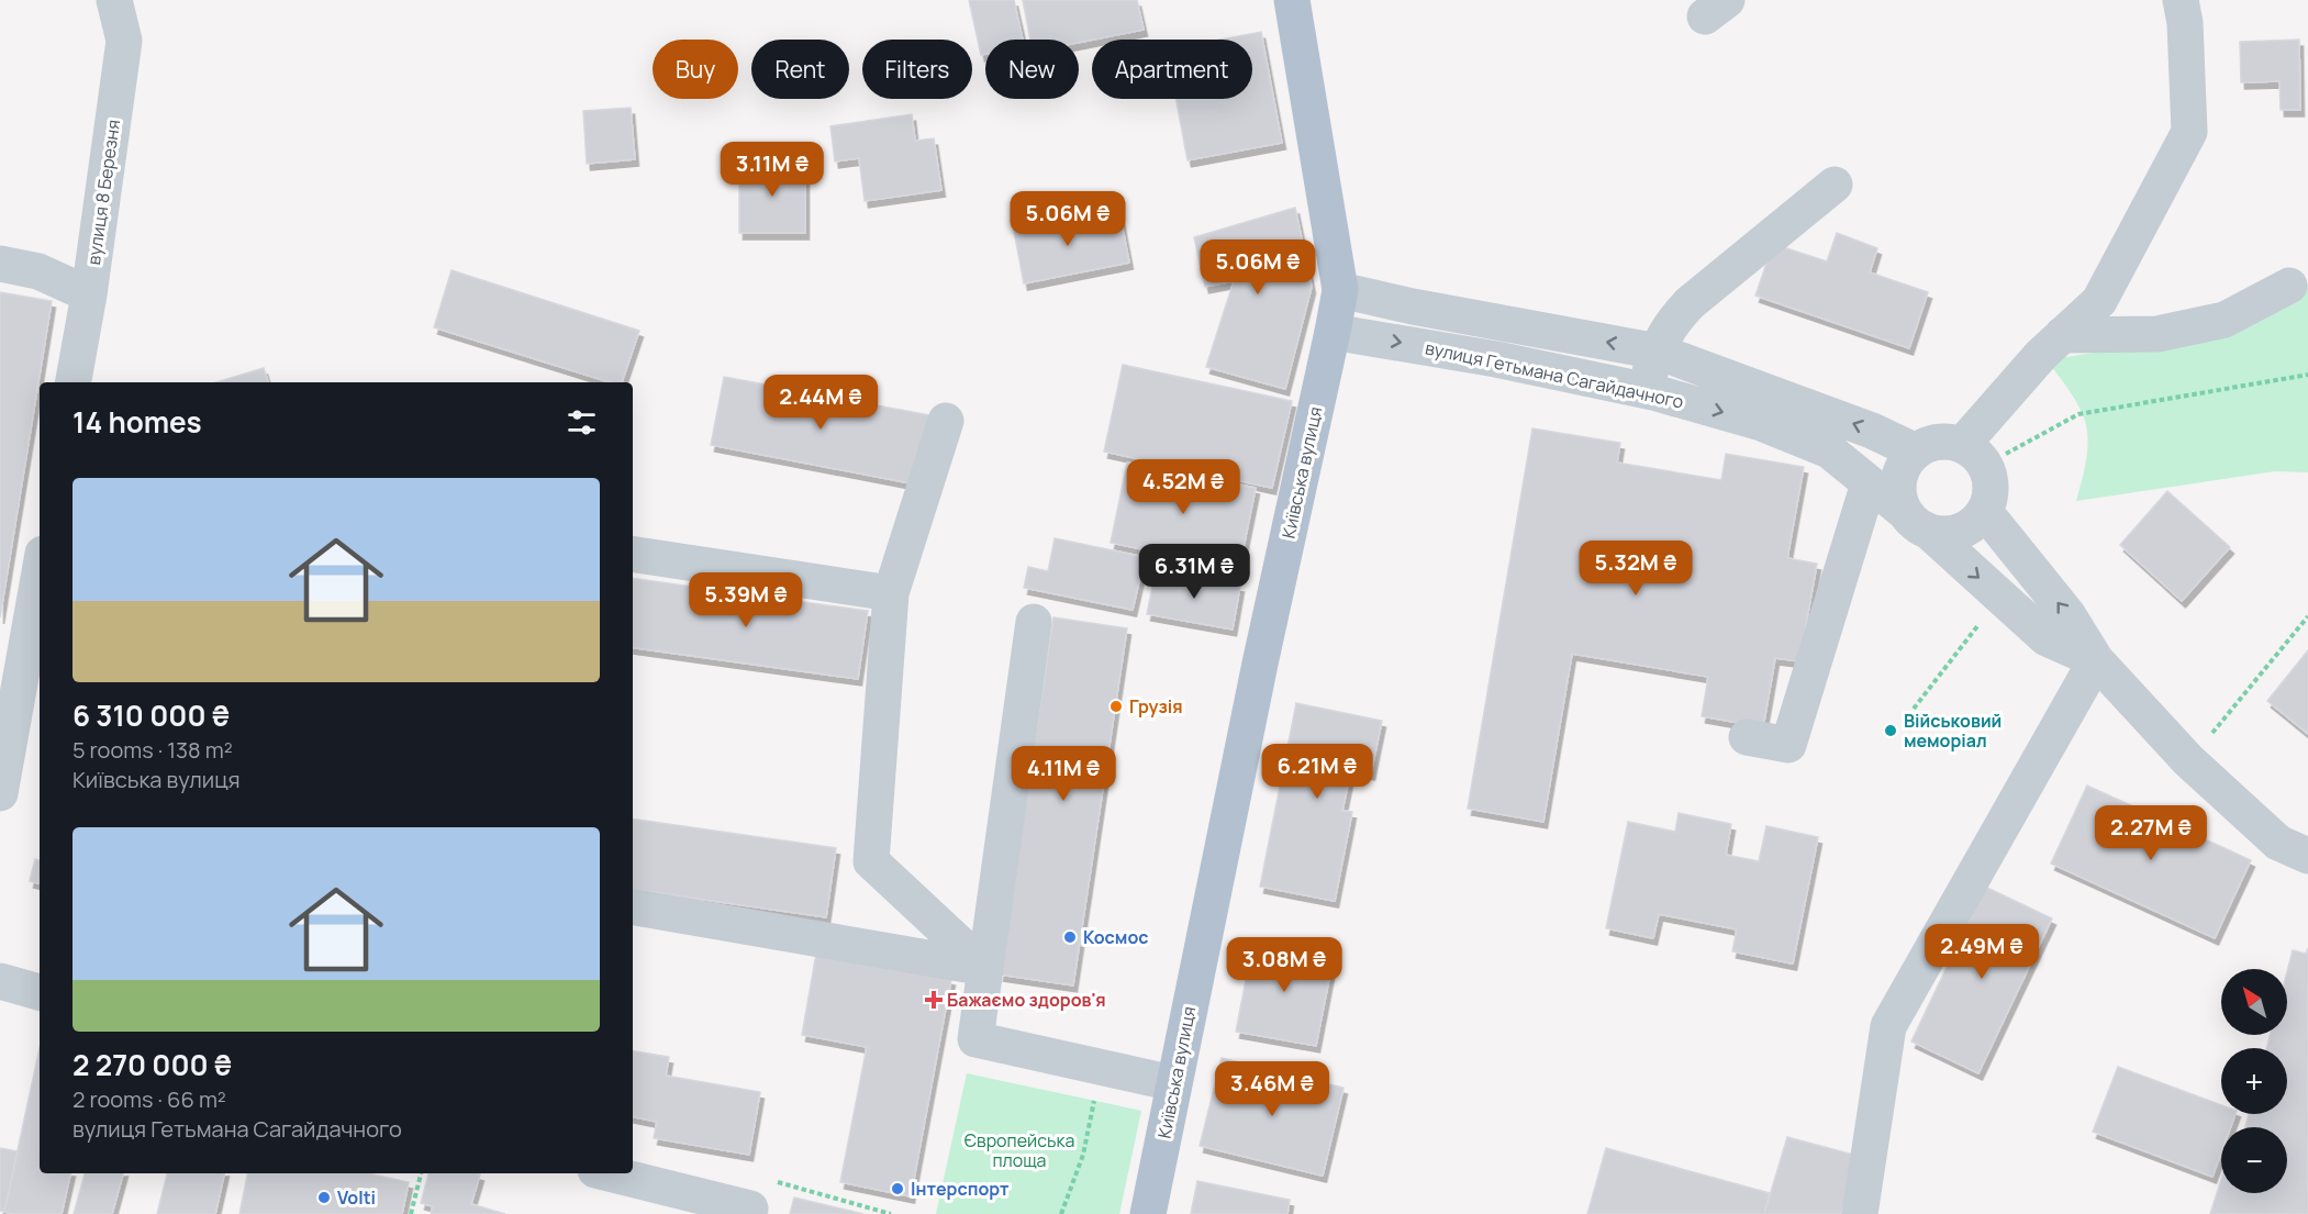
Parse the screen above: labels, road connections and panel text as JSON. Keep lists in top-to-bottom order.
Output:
{
  "streets": {
    "main road": ["Київська вулиця"],
    "street": ["вулиця 8 Березня", "вулиця Гетьмана Сагайдачного"]
  },
  "crossings": [
    ["вулиця Гетьмана Сагайдачного", "Київська вулиця"]
  ],
  "parks": ["Європейська площа"],
  "places": {
    "other": [
      "Грузія",
      "Військовий меморіал",
      "Космос",
      "Інтерспорт",
      "Volti"
    ],
    "health": ["Бажаємо здоров'я"]
  },
  "north": "top left",
  "page": {
    "chip": [
      "Buy",
      "Rent",
      "Filters",
      "New",
      "Apartment"
    ],
    "price": [
      "3.11M ₴",
      "5.06M ₴",
      "5.06M ₴",
      "2.44M ₴",
      "4.52M ₴",
      "5.32M ₴",
      "6.31M ₴",
      "5.39M ₴",
      "6.21M ₴",
      "4.11M ₴",
      "2.27M ₴",
      "2.49M ₴",
      "3.08M ₴",
      "3.46M ₴"
    ],
    "heading": "14 homes",
    "list": [
      {
        "name": "6 310 000 ₴",
        "note": "5 rooms · 138 m² · Київська вулиця"
      },
      {
        "name": "2 270 000 ₴",
        "note": "2 rooms · 66 m² · вулиця Гетьмана Сагайдачного"
      }
    ],
    "map_buttons": ["+", "−"]
  }
}
